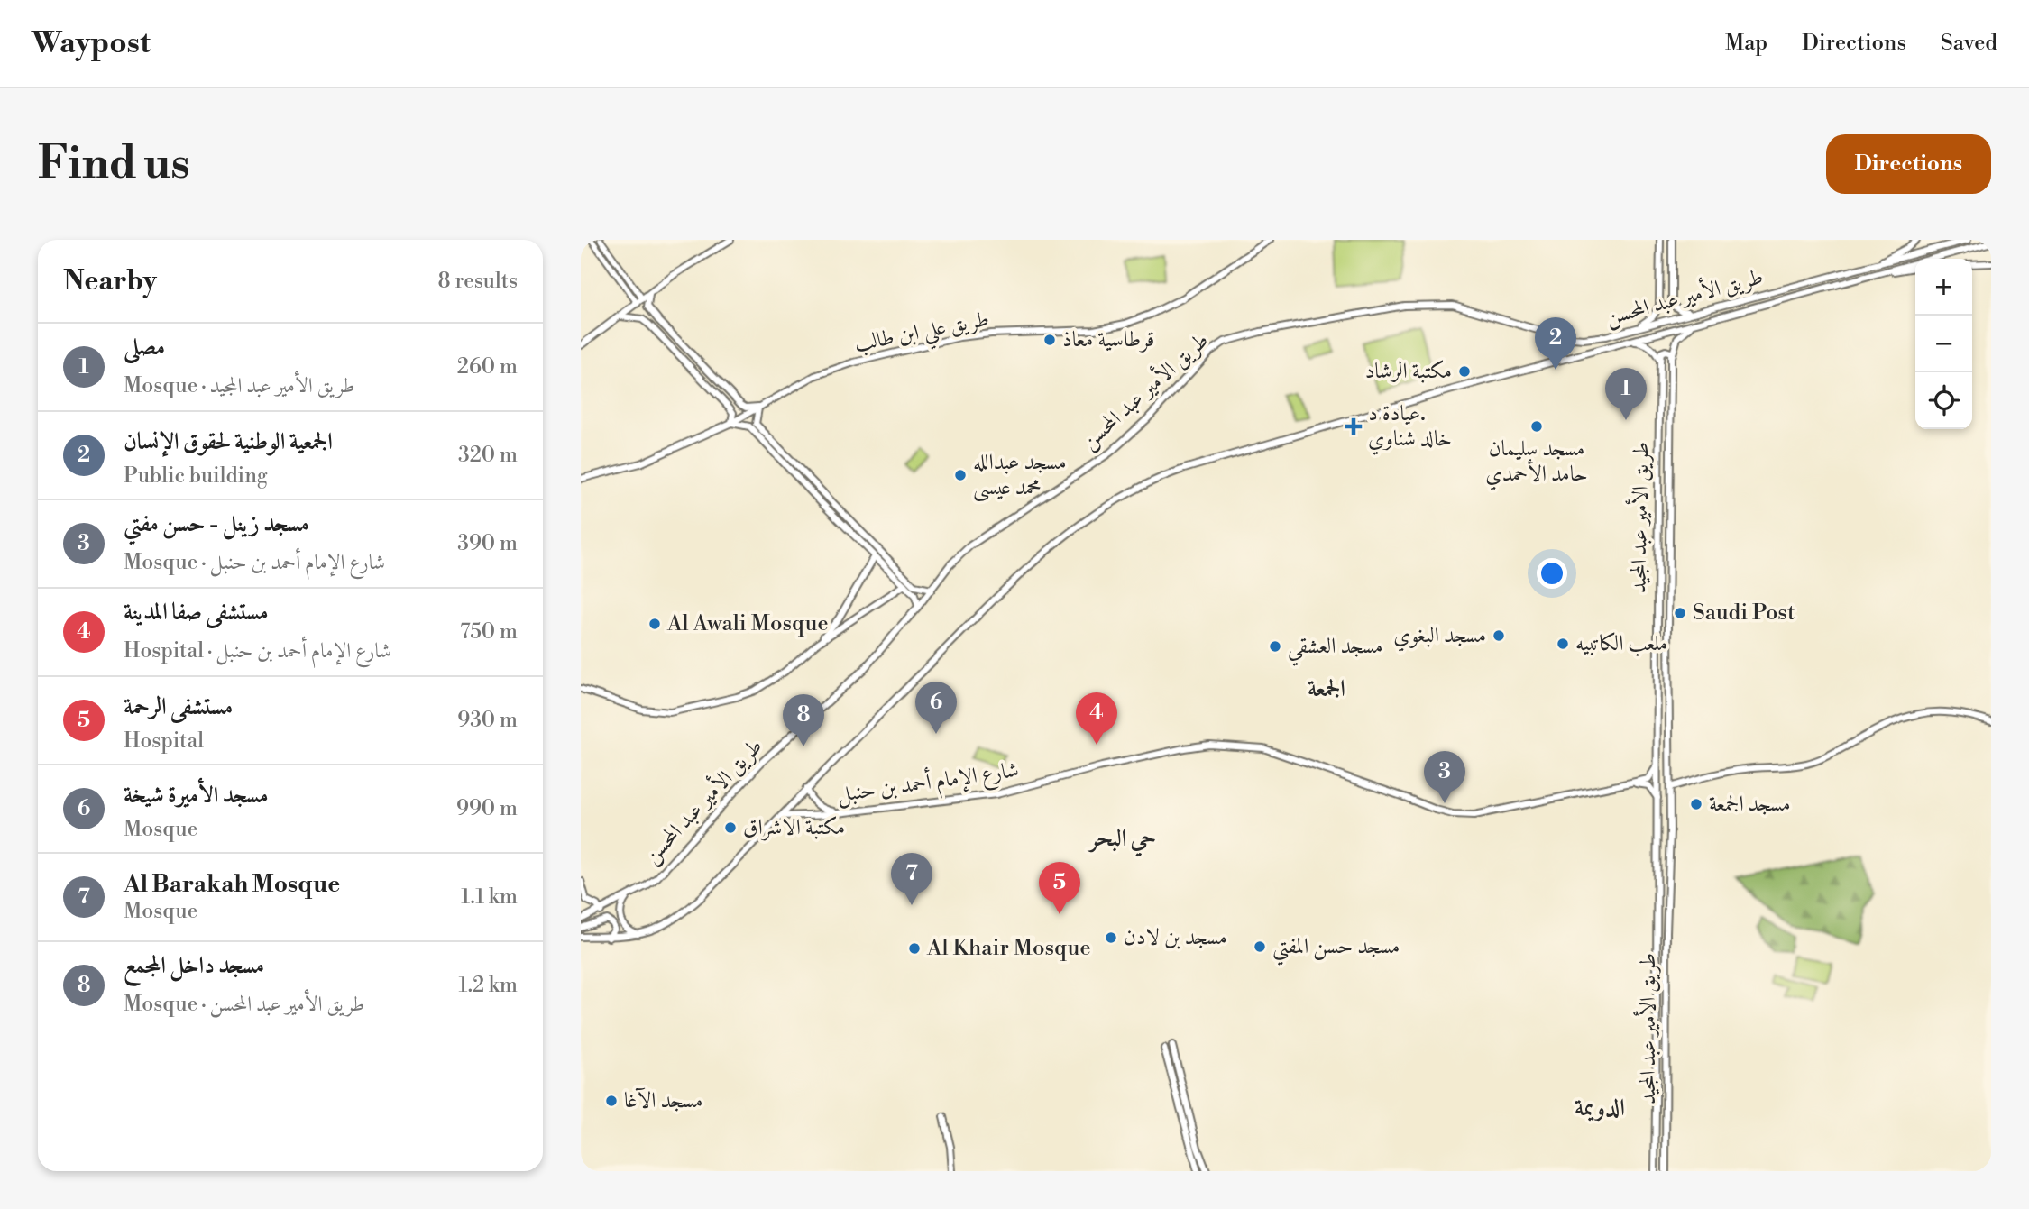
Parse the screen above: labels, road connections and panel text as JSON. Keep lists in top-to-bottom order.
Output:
{
  "streets": {
    "main road": [
      "طريق الأمير عبد المحسن",
      "طريق علي ابن طالب",
      "طريق الأمير عبد المجيد",
      "شارع الإمام أحمد بن حنبل"
    ]
  },
  "crossings": [
    ["طريق الأمير عبد المحسن", "شارع الإمام أحمد بن حنبل"],
    ["طريق الأمير عبد المجيد", "شارع الإمام أحمد بن حنبل"]
  ],
  "districts": ["الجمعة", "حي البحر", "الدويمة"],
  "places": {
    "other": [
      "قرطاسية معاذ",
      "مكتبة الرشاد",
      "مسجد سليمان حامد الأحمدي",
      "مسجد عبدالله محمد عيسى",
      "Saudi Post",
      "Al Awali Mosque",
      "مسجد البغوي",
      "ملعب الكاتبيه",
      "مسجد العشقي",
      "مسجد الجمعة",
      "مكتبة الاشراق",
      "مسجد بن لادن",
      "مسجد حسن المفتي",
      "Al Khair Mosque",
      "مسجد الآغا"
    ],
    "health": ["عيادة د. خالد شناوي"]
  },
  "page": {
    "header": "Waypost",
    "nav": ["Map", "Directions", "Saved"],
    "buttons": "Directions",
    "title": "Find us",
    "heading": ["Nearby", "8 results"],
    "map_buttons": ["+", "−"],
    "pins": [
      "2",
      "1",
      "6",
      "4",
      "8",
      "3",
      "7",
      "5"
    ],
    "list": [
      {
        "mark": "1",
        "name": "مصلى",
        "note": "Mosque · طريق الأمير عبد المجيد",
        "value": "260 m"
      },
      {
        "mark": "2",
        "name": "الجمعية الوطنية لحقوق الإنسان",
        "note": "Public building",
        "value": "320 m"
      },
      {
        "mark": "3",
        "name": "مسجد زينل - حسن مفتي",
        "note": "Mosque · شارع الإمام أحمد بن حنبل",
        "value": "390 m"
      },
      {
        "mark": "4",
        "name": "مستشفی صفا المدینة",
        "note": "Hospital · شارع الإمام أحمد بن حنبل",
        "value": "750 m"
      },
      {
        "mark": "5",
        "name": "مستشفى الرحمة",
        "note": "Hospital",
        "value": "930 m"
      },
      {
        "mark": "6",
        "name": "مسجد الأميرة شيخة",
        "note": "Mosque",
        "value": "990 m"
      },
      {
        "mark": "7",
        "name": "Al Barakah Mosque",
        "note": "Mosque",
        "value": "1.1 km"
      },
      {
        "mark": "8",
        "name": "مسجد داخل المجمع",
        "note": "Mosque · طريق الأمير عبد المحسن",
        "value": "1.2 km"
      }
    ]
  }
}
